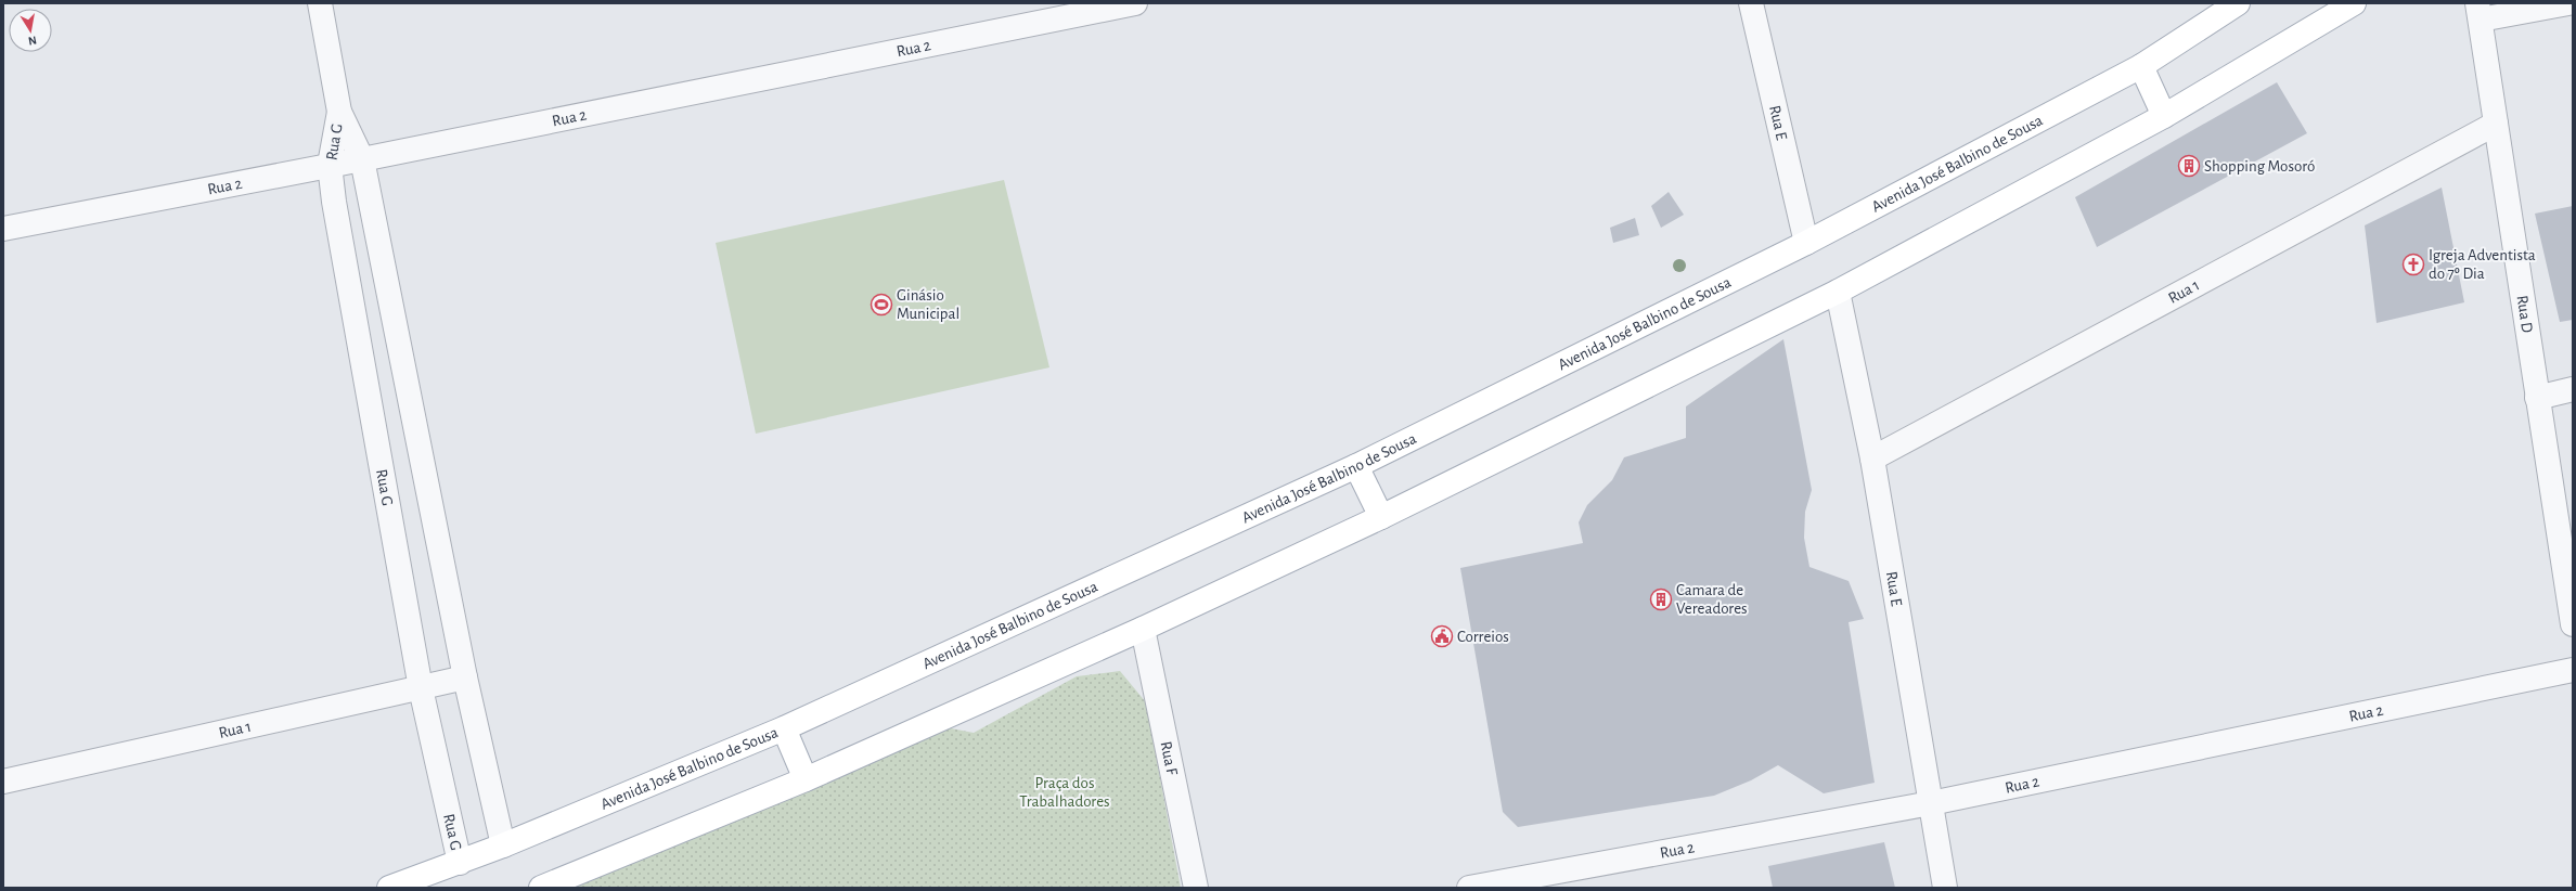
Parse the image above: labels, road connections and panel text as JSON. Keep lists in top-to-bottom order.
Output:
{
  "streets": {
    "main road": ["Avenida José Balbino de Sousa"],
    "street": [
      "Rua 2",
      "Rua E",
      "Rua G",
      "Rua 1",
      "Rua D",
      "Rua F"
    ]
  },
  "crossings": [
    ["Rua 2", "Rua E"],
    ["Rua 2", "Rua G"],
    ["Rua E", "Avenida José Balbino de Sousa"],
    ["Rua E", "Rua 1"],
    ["Rua G", "Avenida José Balbino de Sousa"],
    ["Rua G", "Rua 1"],
    ["Rua 1", "Rua D"]
  ],
  "parks": ["Praça dos Trabalhadores"],
  "places": {
    "building": ["Shopping Mosoró", "Camara de Vereadores"],
    "church": ["Igreja Adventista do 7º Dia"],
    "sports": ["Ginásio Municipal"],
    "public building": ["Correios"]
  },
  "north": "bottom"
}
